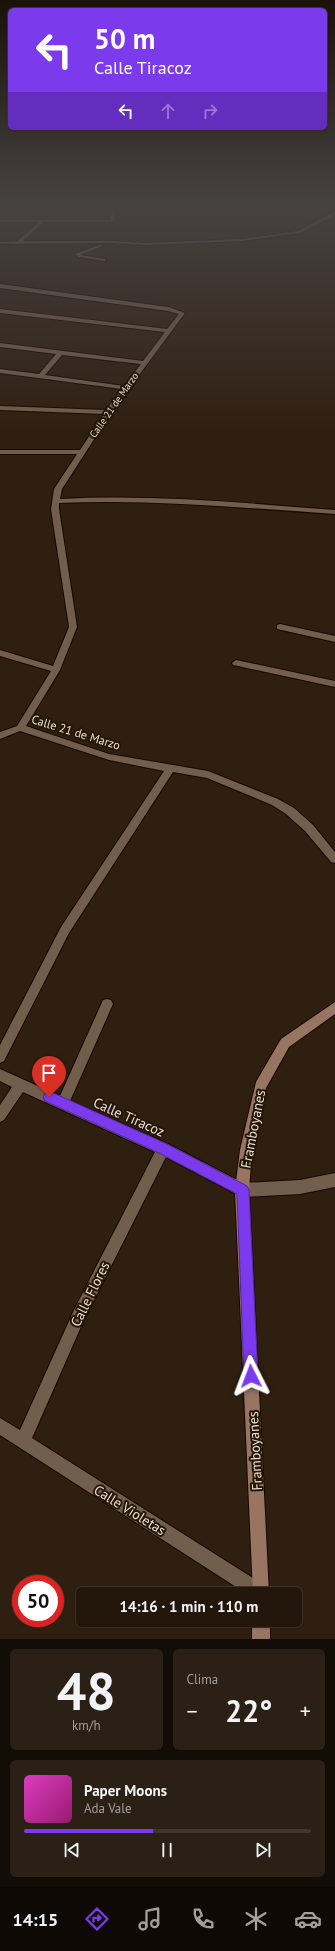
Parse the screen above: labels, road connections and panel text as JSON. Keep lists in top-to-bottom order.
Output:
{
  "streets": {
    "main road": ["Framboyanes"],
    "street": [
      "Calle 21 de Marzo",
      "Calle Tiracoz",
      "Calle Flores",
      "Calle Violetas"
    ]
  },
  "crossings": [
    ["Calle Tiracoz", "Framboyanes"],
    ["Calle Tiracoz", "Calle Flores"],
    ["Calle Flores", "Calle Violetas"]
  ],
  "page": {
    "turn": ["50 m", "Calle Tiracoz"],
    "limit": "50",
    "trip": "14:16 · 1 min · 110 m",
    "tile": [
      ["48", "km/h"],
      "Clima"
    ],
    "heat": ["−", "22°", "+"],
    "song": ["Paper Moons", "Ada Vale"],
    "tabs": "14:15"
  }
}
